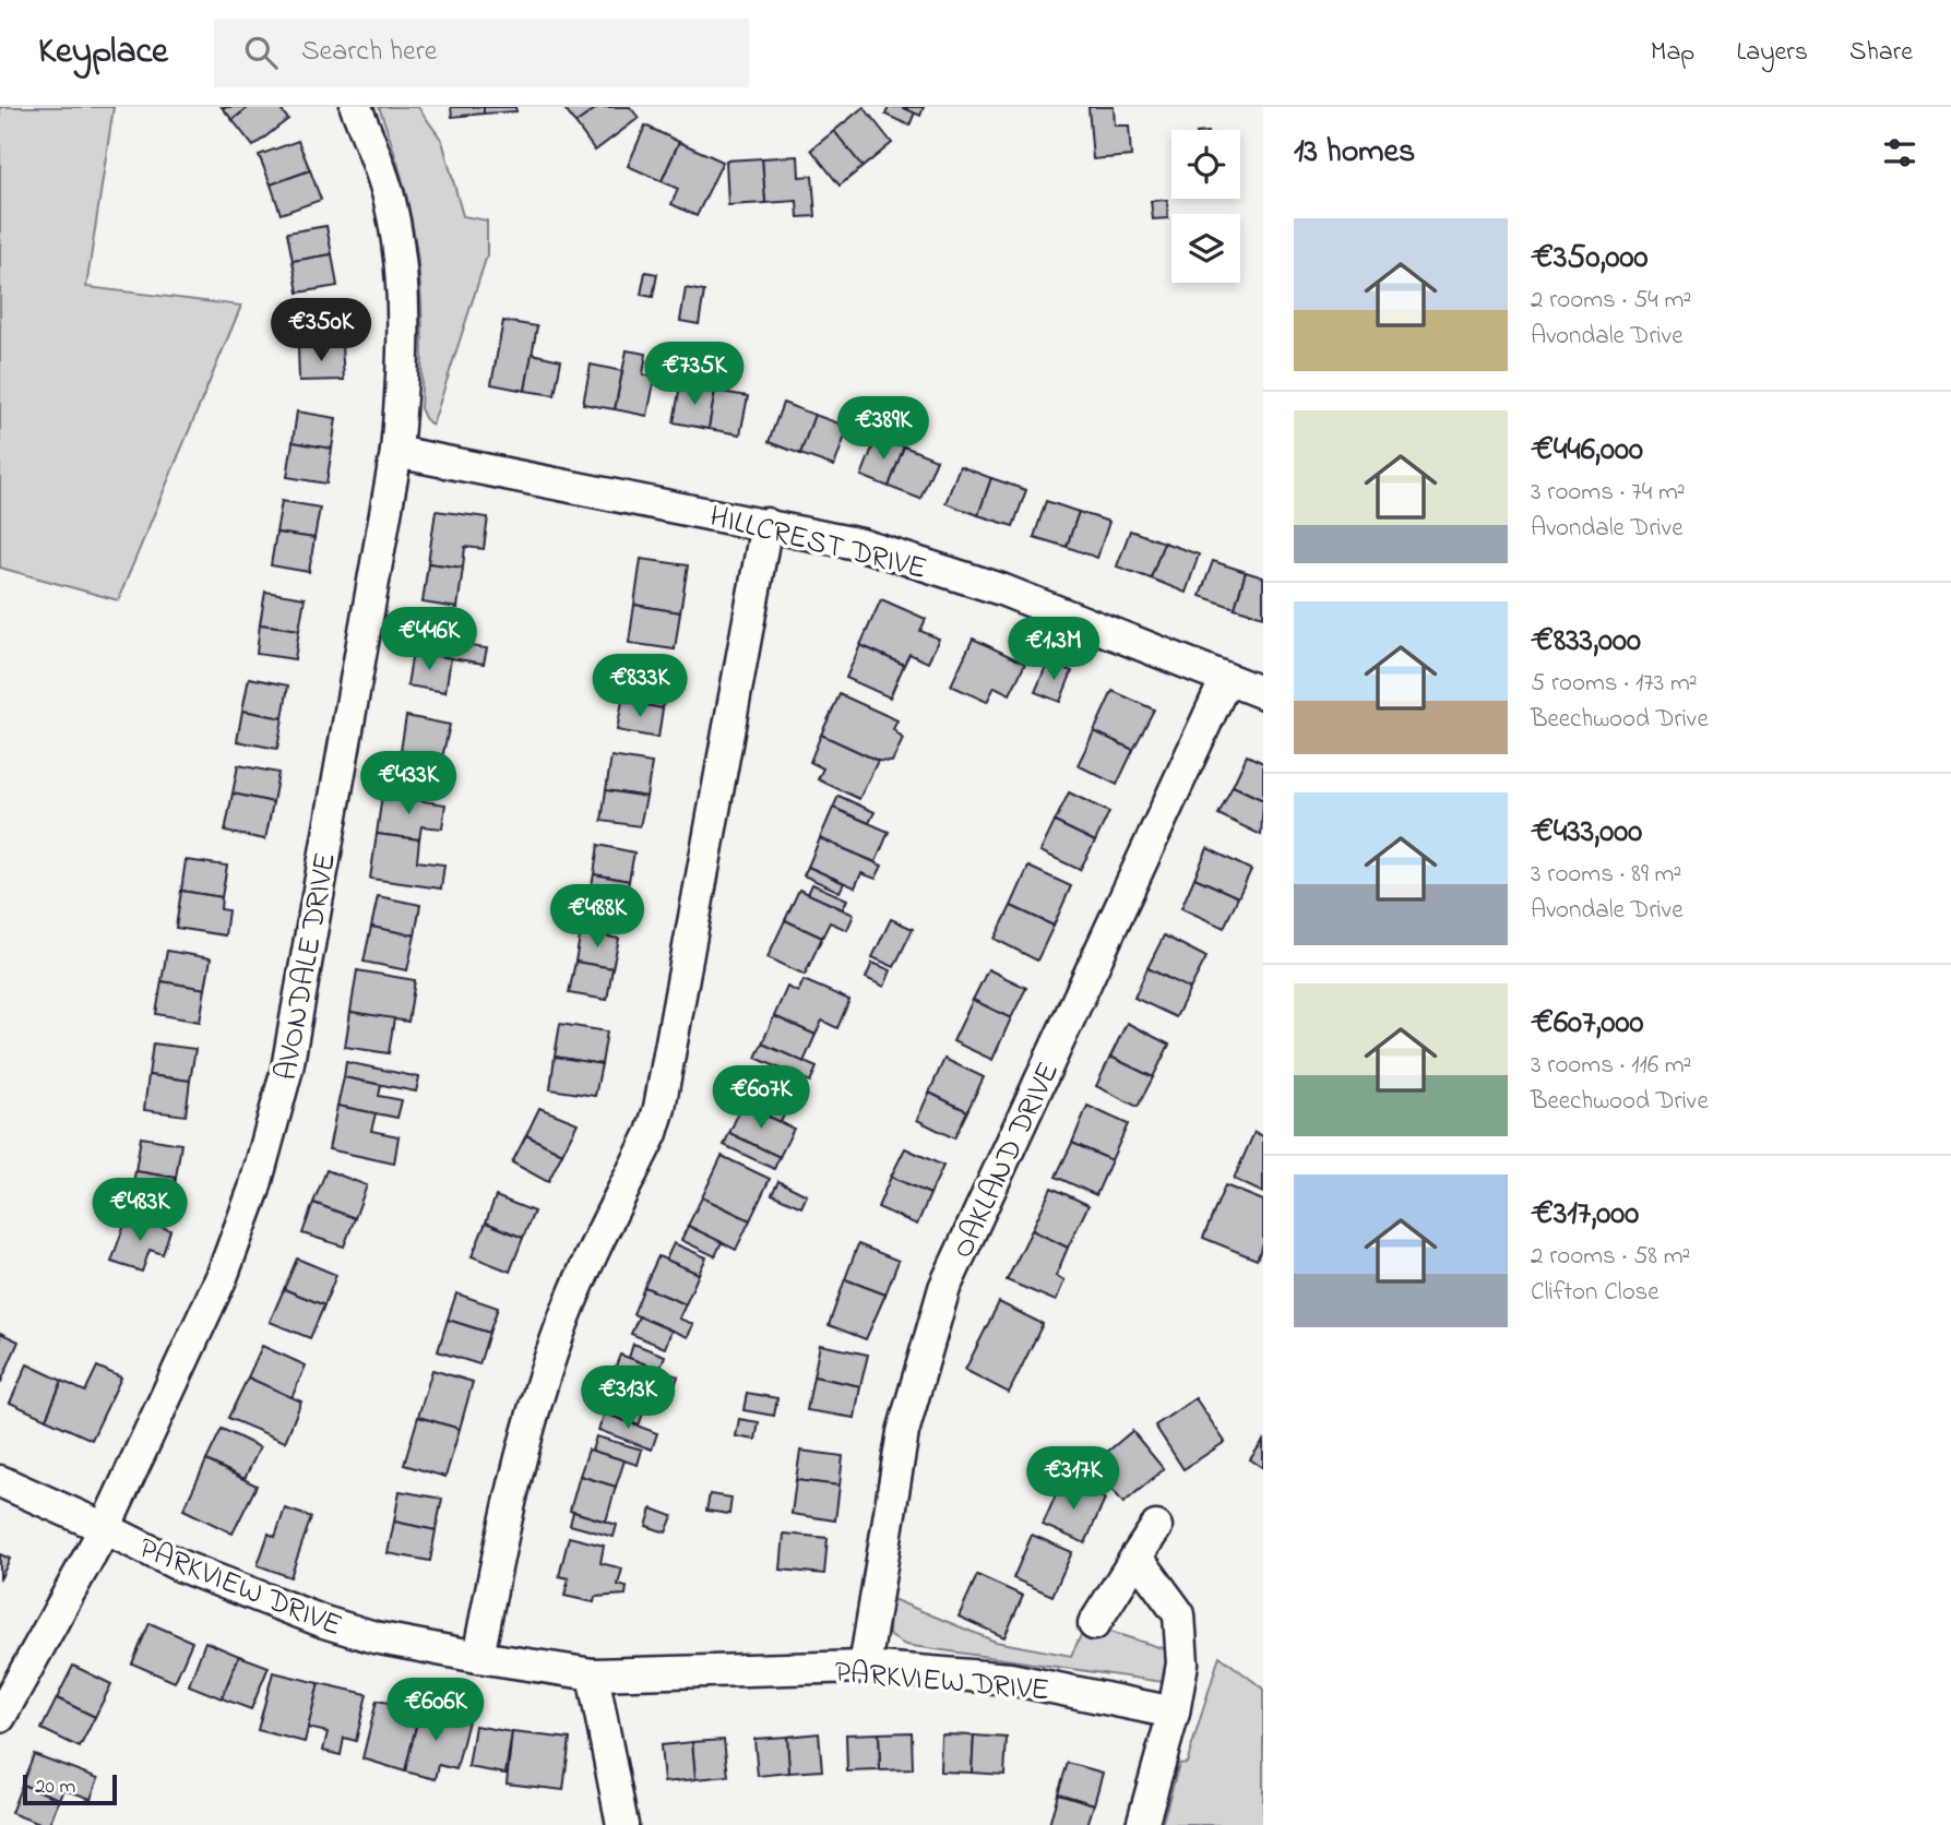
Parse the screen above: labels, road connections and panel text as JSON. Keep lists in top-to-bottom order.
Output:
{
  "streets": {
    "street": [
      "HILLCREST DRIVE",
      "AVONDALE DRIVE",
      "OAKLAND DRIVE",
      "PARKVIEW DRIVE"
    ]
  },
  "crossings": [
    ["HILLCREST DRIVE", "AVONDALE DRIVE"],
    ["HILLCREST DRIVE", "OAKLAND DRIVE"],
    ["AVONDALE DRIVE", "PARKVIEW DRIVE"],
    ["OAKLAND DRIVE", "PARKVIEW DRIVE"]
  ],
  "scale_bar": "20 m",
  "page": {
    "header": "Keyplace",
    "search": "Search here",
    "nav": ["Map", "Layers", "Share"],
    "heading": "13 homes",
    "list": [
      {
        "name": "€350,000",
        "note": "2 rooms · 54 m² · Avondale Drive"
      },
      {
        "name": "€446,000",
        "note": "3 rooms · 74 m² · Avondale Drive"
      },
      {
        "name": "€833,000",
        "note": "5 rooms · 173 m² · Beechwood Drive"
      },
      {
        "name": "€433,000",
        "note": "3 rooms · 89 m² · Avondale Drive"
      },
      {
        "name": "€607,000",
        "note": "3 rooms · 116 m² · Beechwood Drive"
      },
      {
        "name": "€317,000",
        "note": "2 rooms · 58 m² · Clifton Close"
      }
    ],
    "price": [
      "€350K",
      "€735K",
      "€389K",
      "€446K",
      "€1.3M",
      "€833K",
      "€433K",
      "€488K",
      "€607K",
      "€483K",
      "€313K",
      "€317K",
      "€606K"
    ],
    "scale": "20 m"
  }
}
